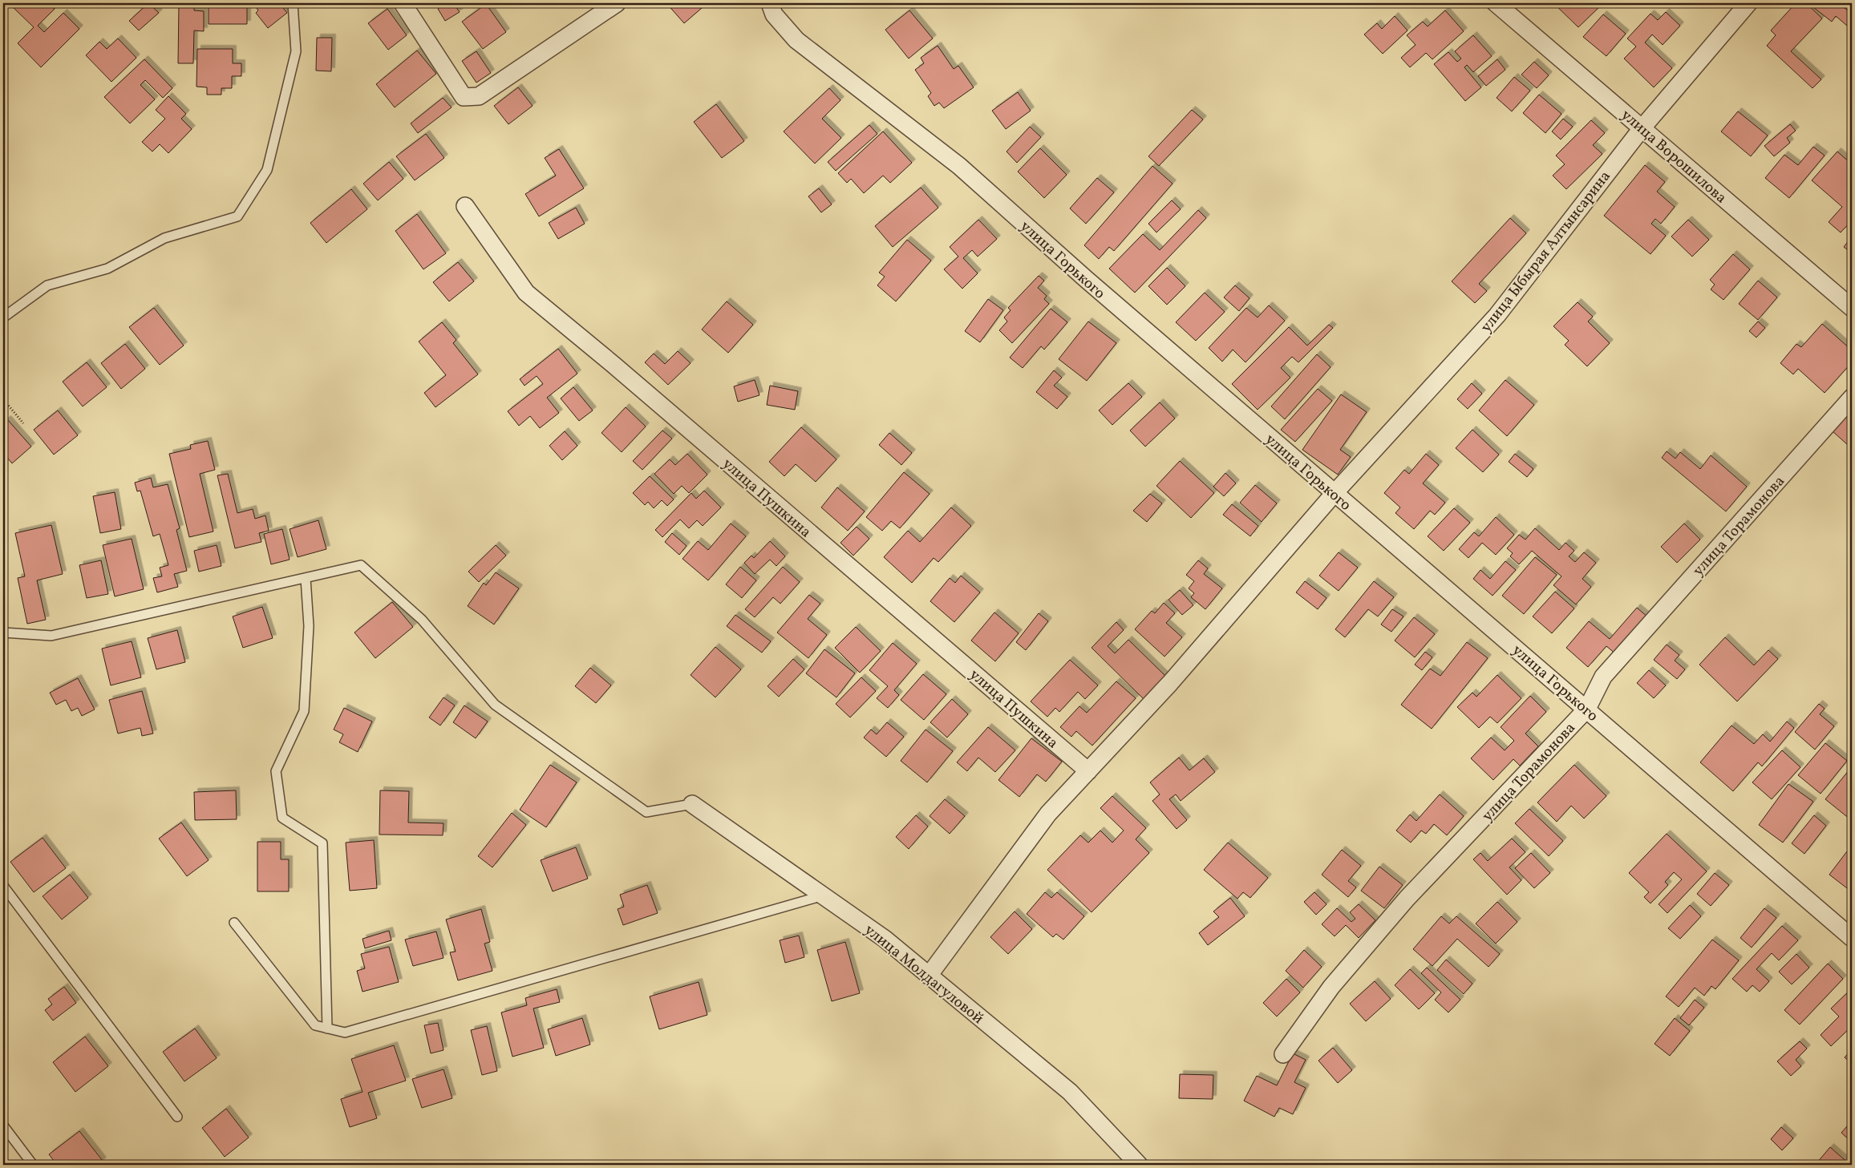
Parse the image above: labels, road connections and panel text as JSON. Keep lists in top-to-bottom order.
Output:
{
  "streets": {
    "street": [
      "улица Ворошилова",
      "улица Ыбырая Алтынсарина",
      "улица Горького",
      "улица Пушкина",
      "улица Торамонова",
      "улица Молдагуловой"
    ]
  },
  "crossings": [
    ["улица Ворошилова", "улица Ыбырая Алтынсарина"],
    ["улица Ыбырая Алтынсарина", "улица Горького"],
    ["улица Ыбырая Алтынсарина", "улица Пушкина"],
    ["улица Ыбырая Алтынсарина", "улица Молдагуловой"],
    ["улица Горького", "улица Торамонова"]
  ]
}
